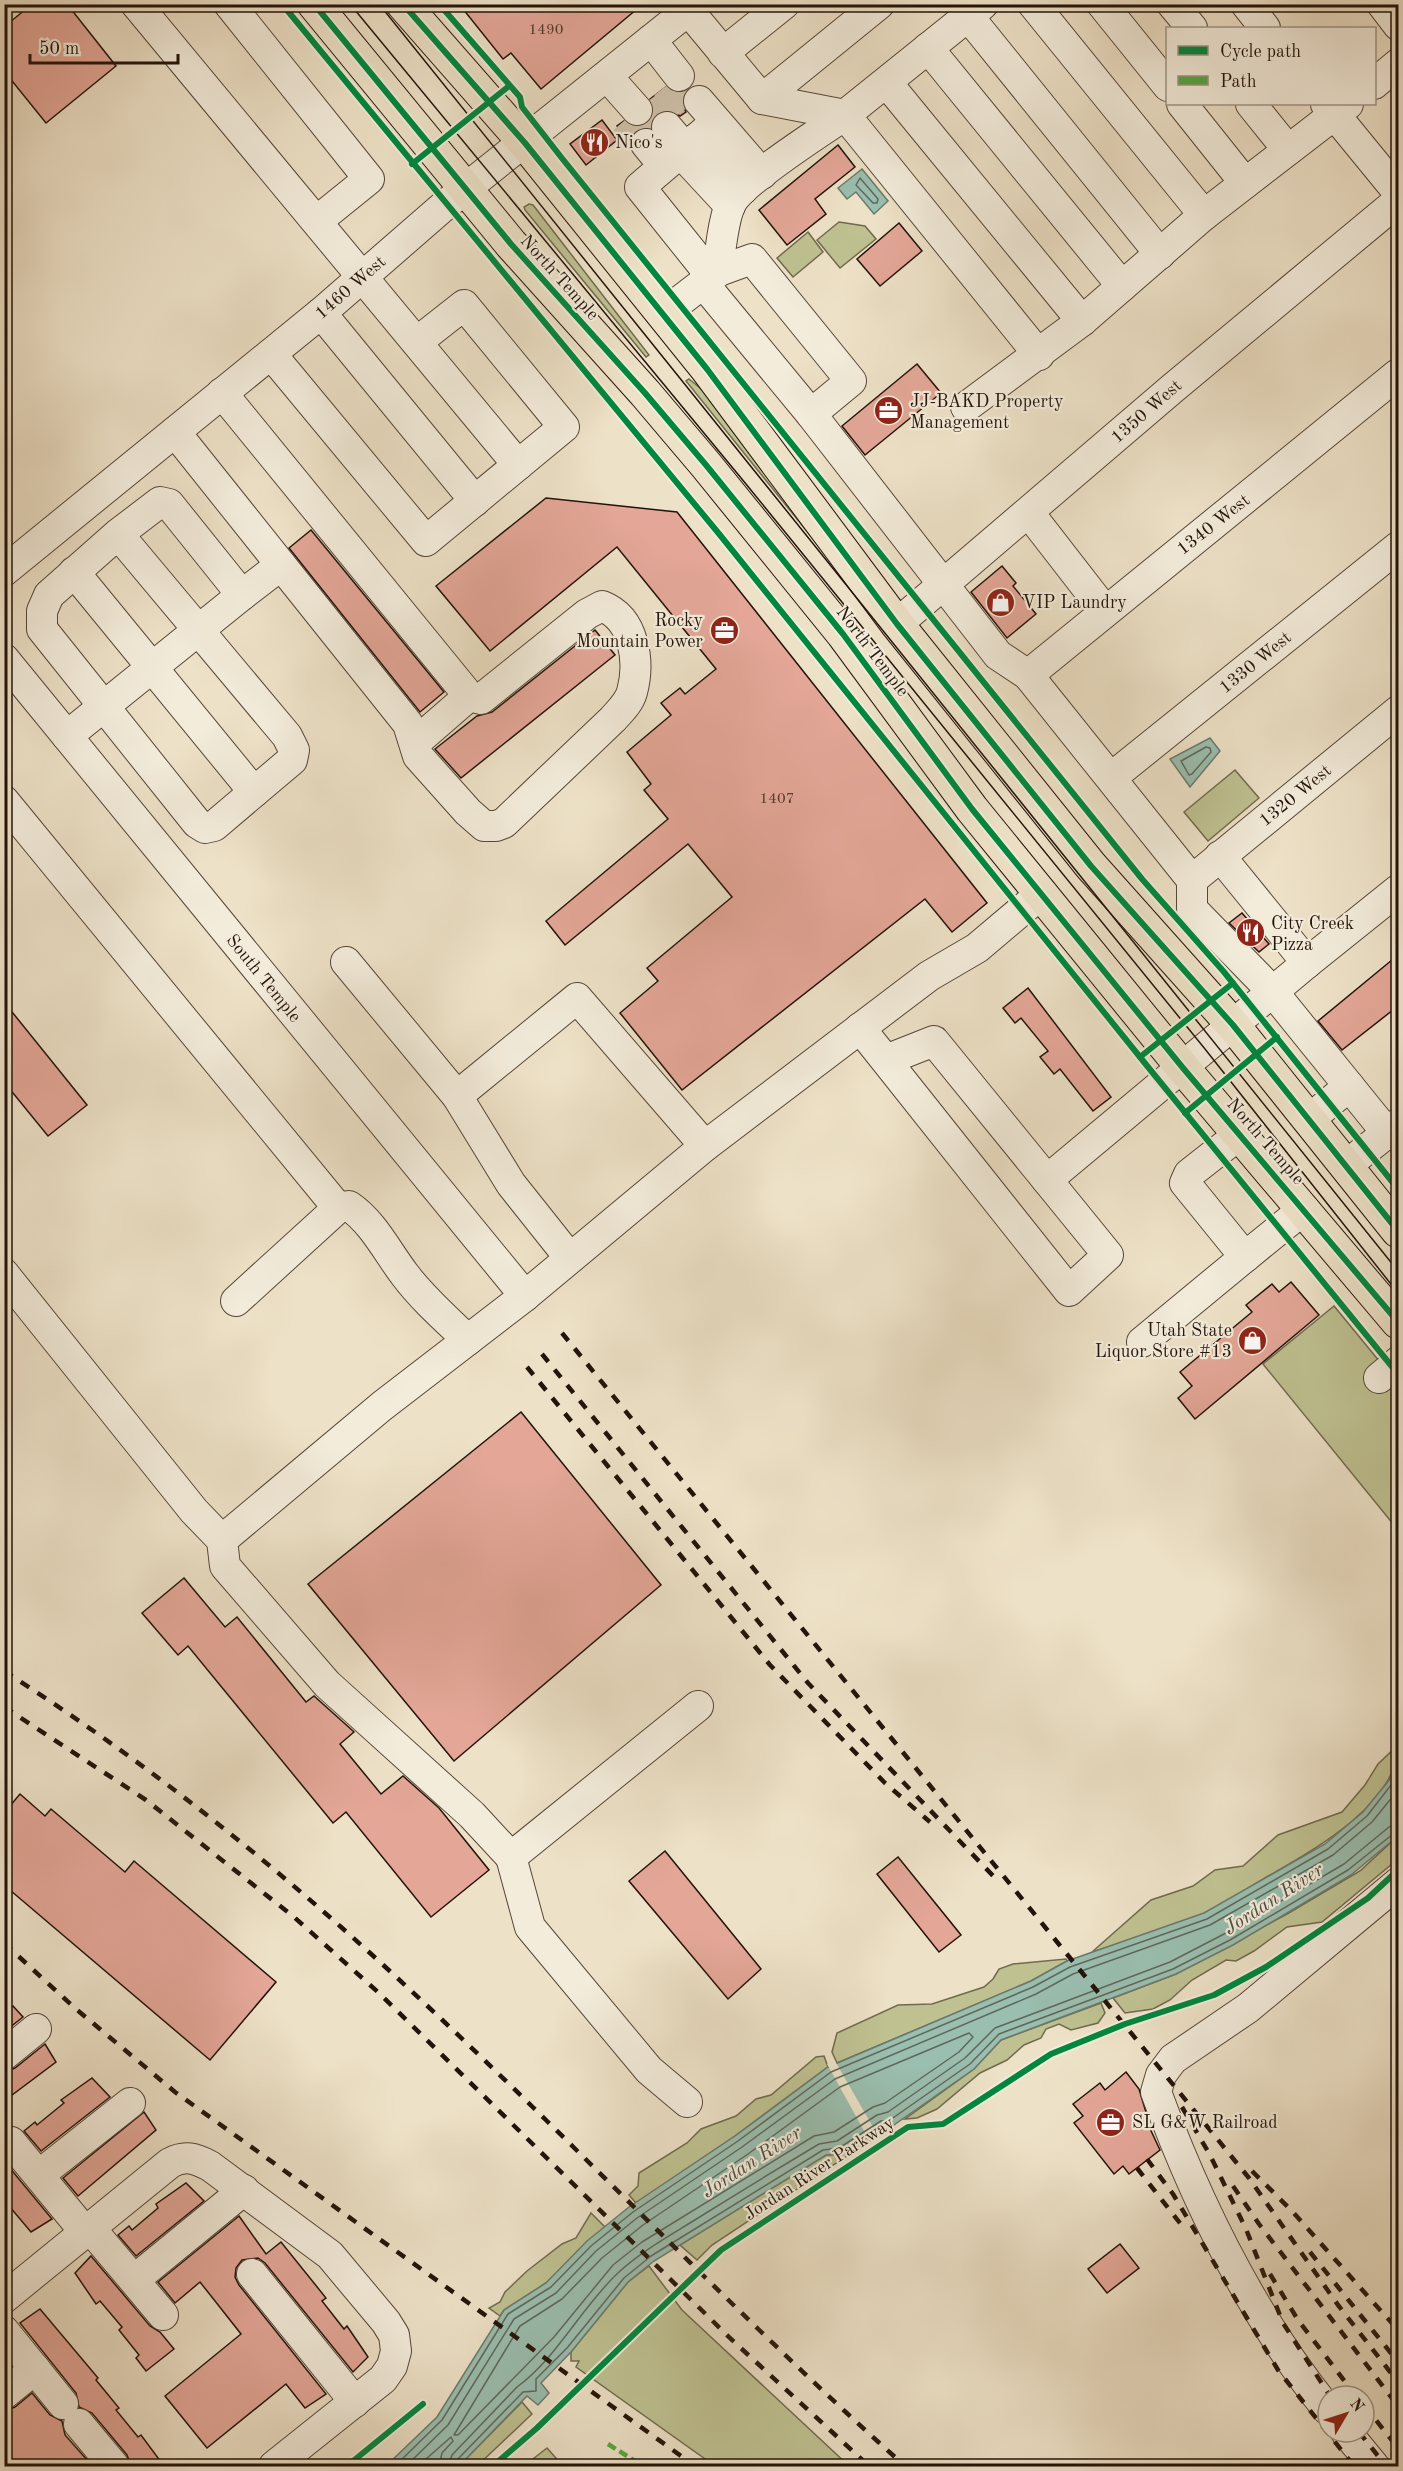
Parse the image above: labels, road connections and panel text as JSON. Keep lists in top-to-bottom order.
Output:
{
  "streets": {
    "main road": ["North Temple"],
    "street": [
      "1460 West",
      "1350 West",
      "1340 West",
      "1330 West",
      "1320 West",
      "South Temple"
    ],
    "cycle path": ["Jordan River Parkway"]
  },
  "crossings": [
    ["North Temple", "1460 West"],
    ["North Temple", "1350 West"]
  ],
  "water": ["Jordan River"],
  "places": {
    "restaurant": ["Nico's", "City Creek Pizza"],
    "office": ["JJ-BAKD Property Management", "Rocky Mountain Power", "SL G&W Railroad"],
    "shop": ["VIP Laundry", "Utah State Liquor Store #13"]
  },
  "house_numbers": ["1490", "1407"],
  "legend": ["Cycle path", "Path"],
  "scale_bar": "50 m",
  "north": "top right"
}
